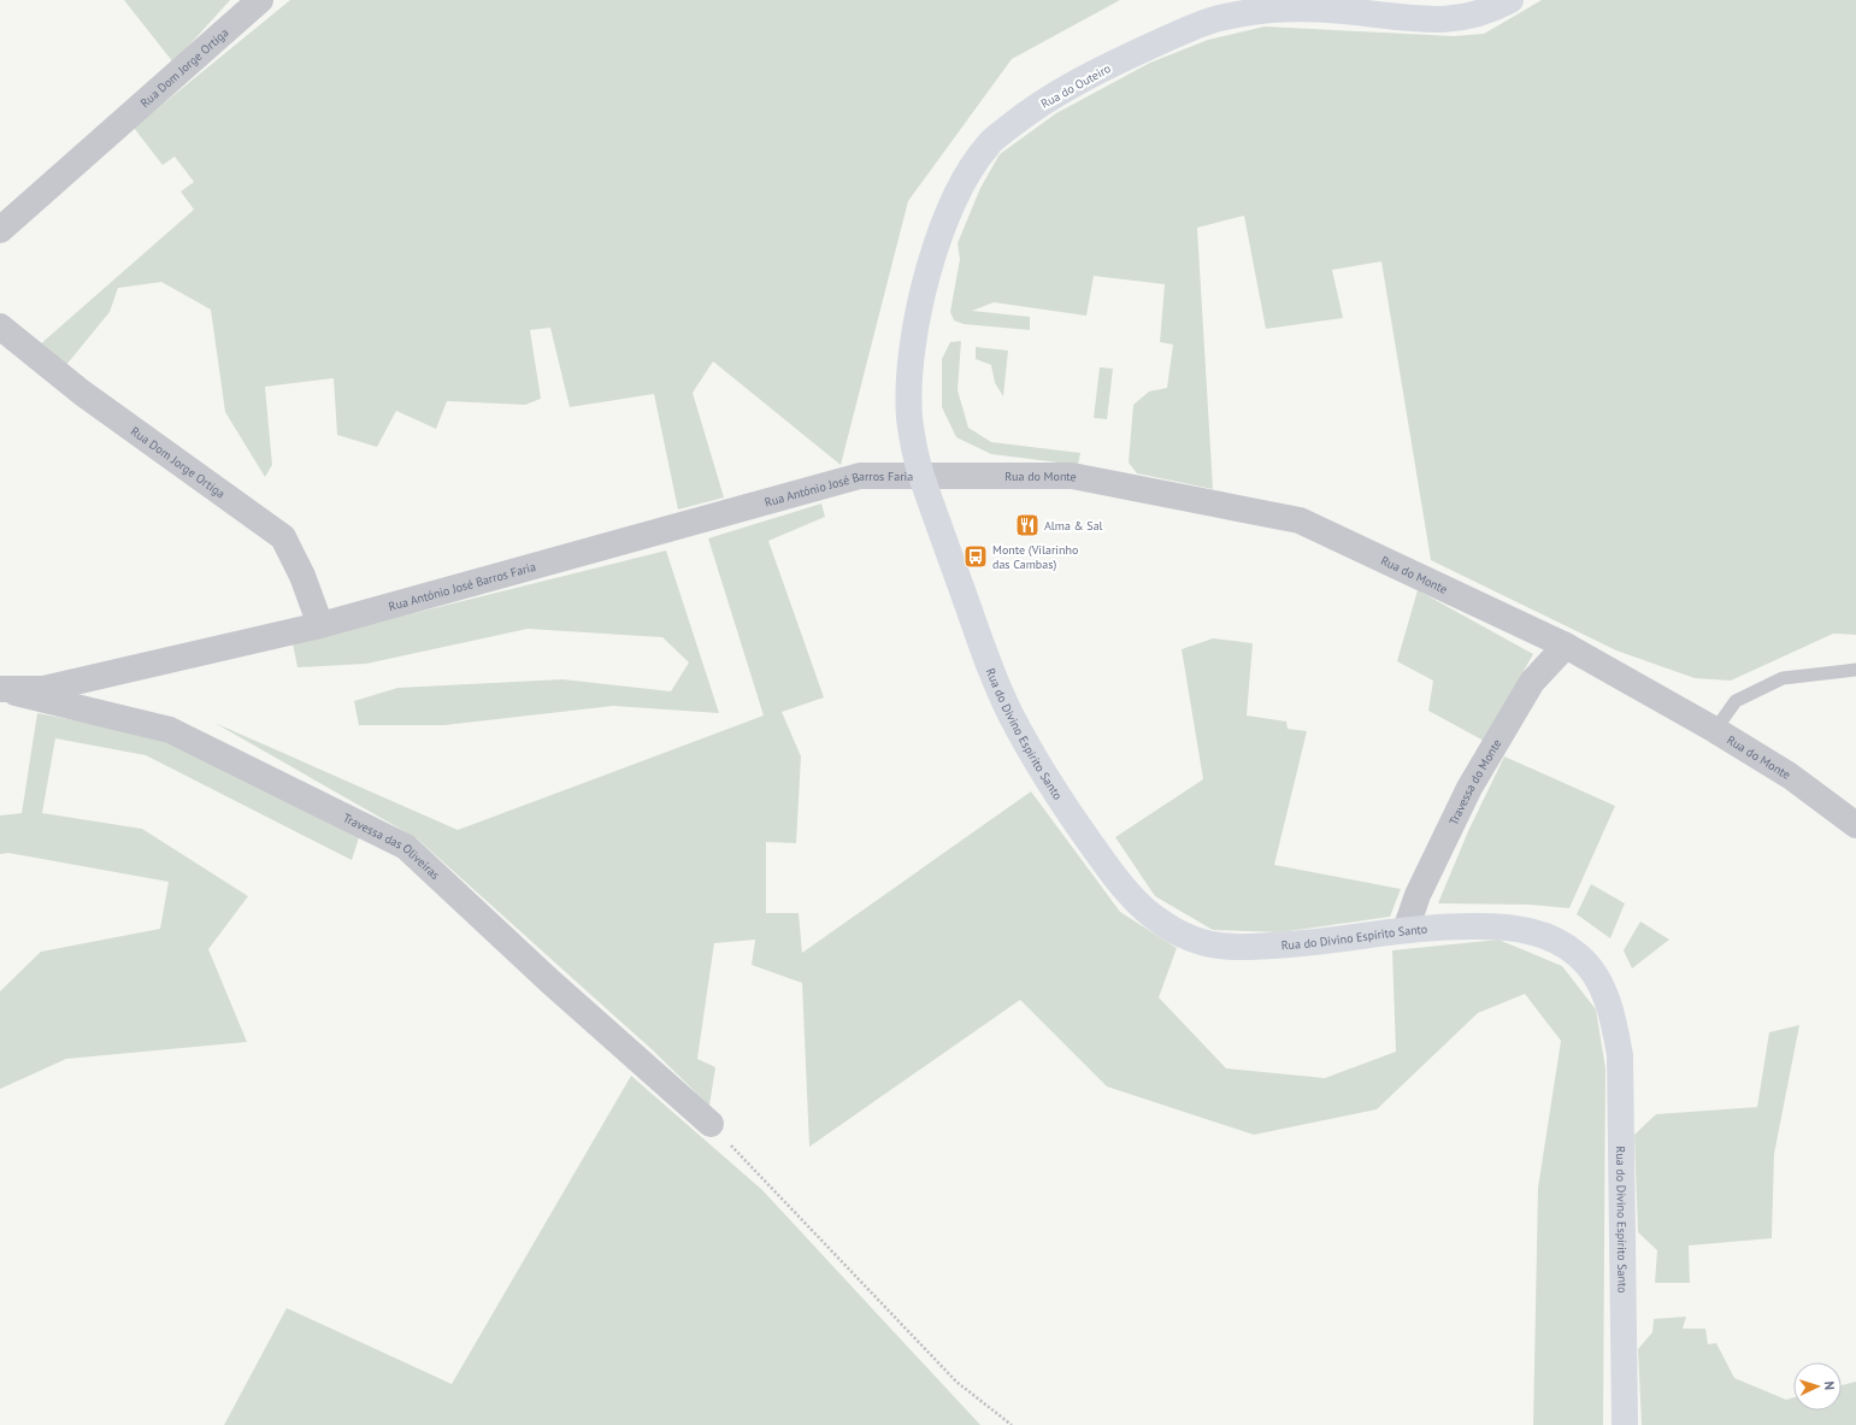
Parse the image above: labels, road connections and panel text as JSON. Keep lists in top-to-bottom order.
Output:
{
  "streets": {
    "main road": ["Rua do Outeiro", "Rua do Divino Espírito Santo"],
    "street": [
      "Rua Dom Jorge Ortiga",
      "Rua do Monte",
      "Rua António José Barros Faria",
      "Travessa do Monte",
      "Travessa das Oliveiras"
    ]
  },
  "crossings": [
    ["Rua Dom Jorge Ortiga", "Rua António José Barros Faria"],
    ["Rua do Outeiro", "Rua do Monte"],
    ["Rua do Outeiro", "Rua António José Barros Faria"],
    ["Rua do Outeiro", "Rua do Divino Espírito Santo"],
    ["Rua do Monte", "Rua António José Barros Faria"],
    ["Rua do Monte", "Rua do Divino Espírito Santo"],
    ["Rua do Monte", "Travessa do Monte"],
    ["Rua António José Barros Faria", "Rua do Divino Espírito Santo"],
    ["Rua António José Barros Faria", "Travessa das Oliveiras"],
    ["Rua do Divino Espírito Santo", "Travessa do Monte"]
  ],
  "places": {
    "restaurant": ["Alma & Sal"],
    "bus stop": ["Monte (Vilarinho das Cambas)"]
  },
  "north": "right"
}
